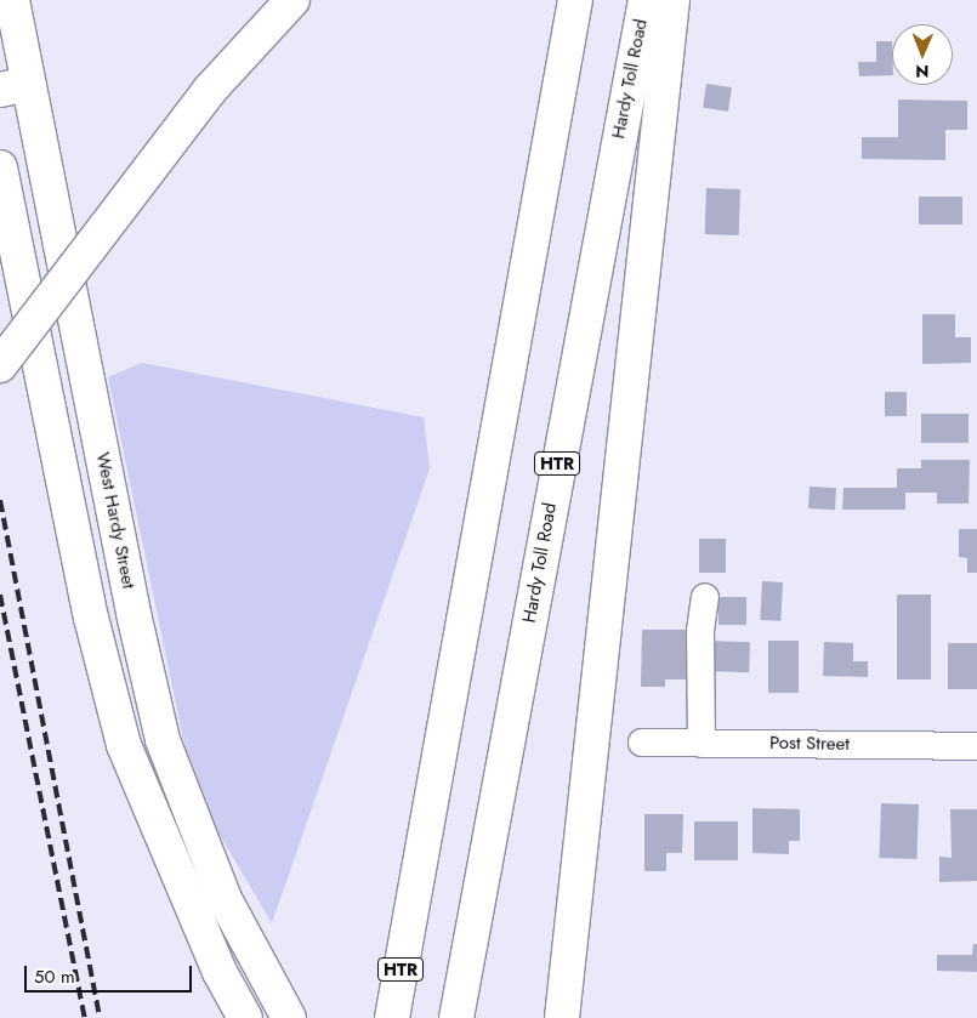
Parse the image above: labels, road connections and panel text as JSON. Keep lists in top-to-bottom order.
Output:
{
  "streets": {
    "main road": ["Hardy Toll Road", "HTR", "West Hardy Street"],
    "street": ["Post Street"]
  },
  "scale_bar": "50 m",
  "north": "bottom"
}
